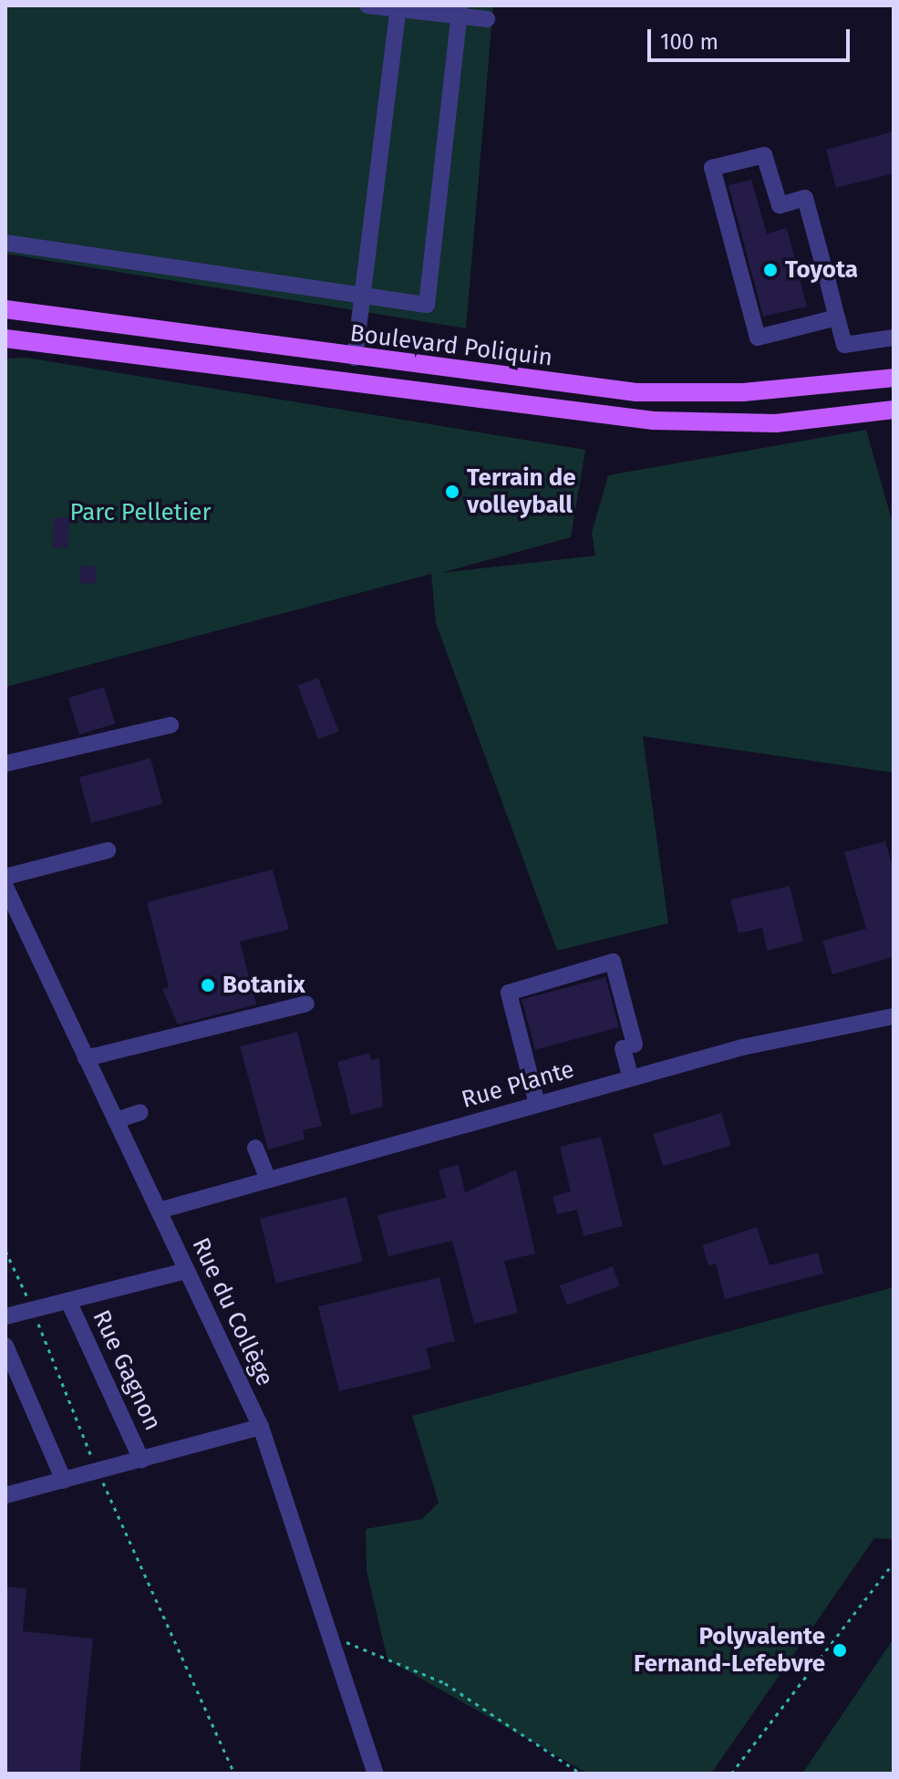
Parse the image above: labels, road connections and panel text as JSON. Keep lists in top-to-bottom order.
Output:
{
  "streets": {
    "main road": ["Boulevard Poliquin"],
    "street": ["Rue Plante", "Rue du Collège", "Rue Gagnon"]
  },
  "crossings": [
    ["Rue Plante", "Rue du Collège"]
  ],
  "parks": ["Parc Pelletier"],
  "places": [
    "Toyota",
    "Terrain de volleyball",
    "Botanix",
    "Polyvalente Fernand-Lefebvre"
  ],
  "scale_bar": "100 m"
}
